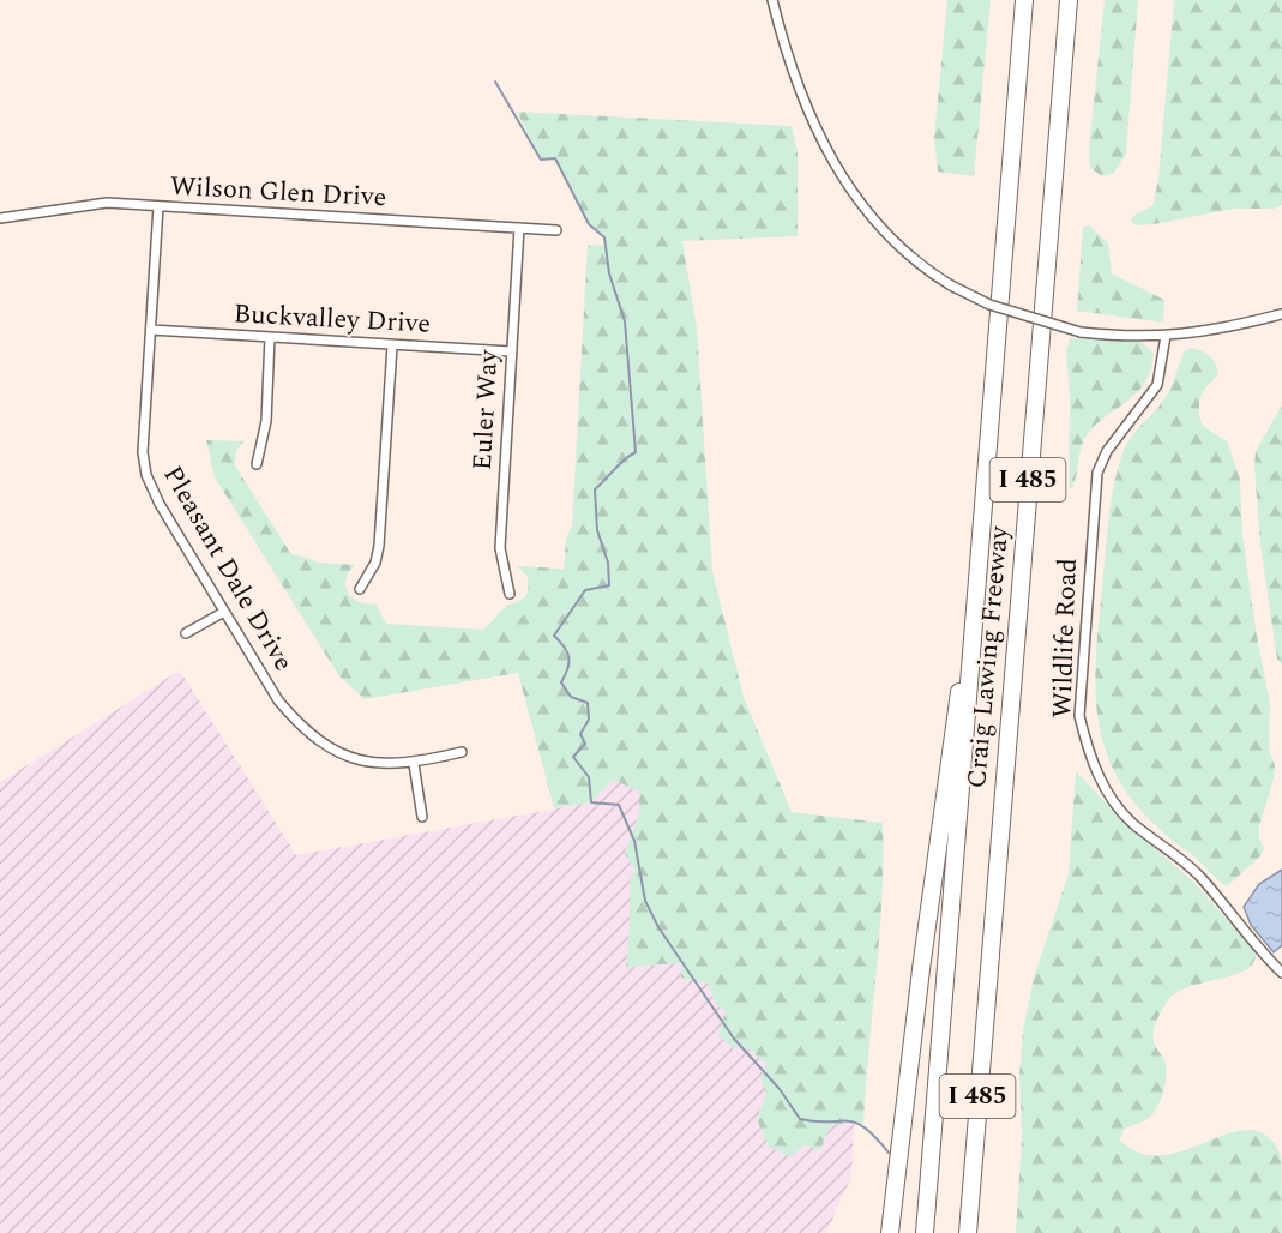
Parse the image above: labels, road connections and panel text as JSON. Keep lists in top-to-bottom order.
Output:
{
  "streets": {
    "highway": ["I 485", "Craig Lawing Freeway"],
    "street": [
      "Wilson Glen Drive",
      "Buckvalley Drive",
      "Euler Way",
      "Pleasant Dale Drive",
      "Wildlife Road"
    ]
  },
  "crossings": [
    ["Wilson Glen Drive", "Euler Way"],
    ["Wilson Glen Drive", "Pleasant Dale Drive"],
    ["Buckvalley Drive", "Euler Way"],
    ["Buckvalley Drive", "Pleasant Dale Drive"]
  ]
}
